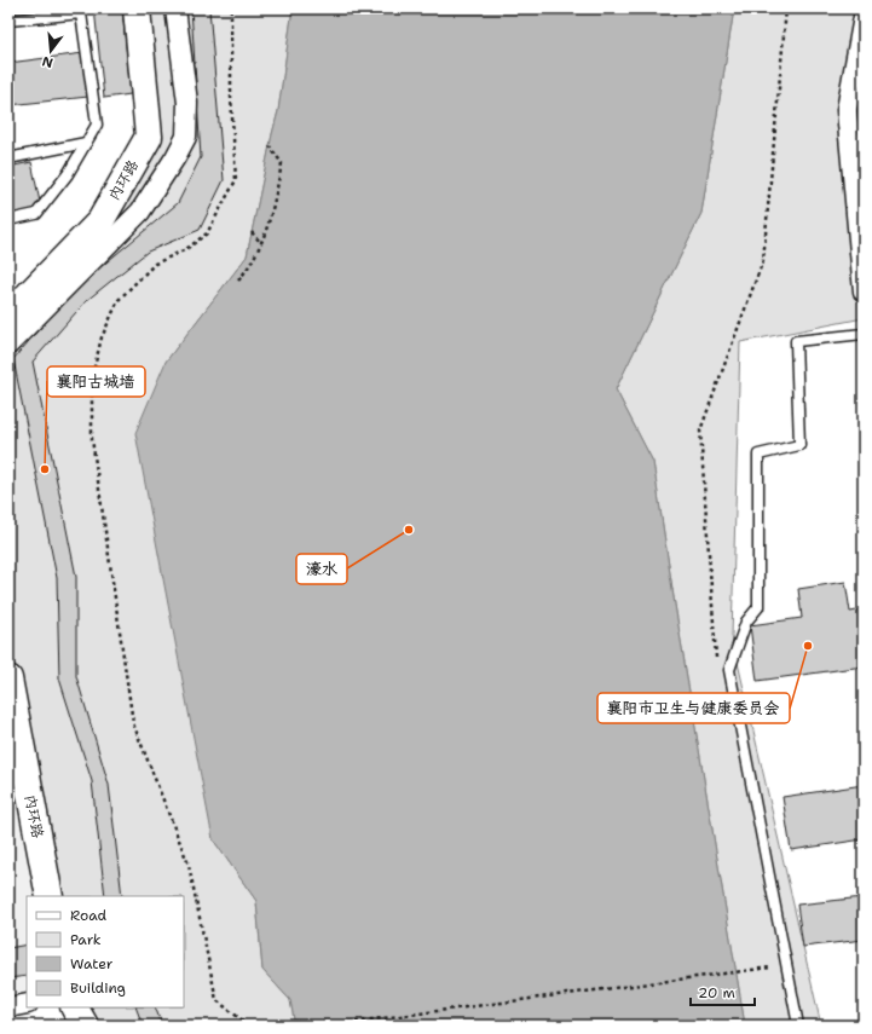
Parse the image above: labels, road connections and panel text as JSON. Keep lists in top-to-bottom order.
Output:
{
  "streets": {
    "street": ["内环路"]
  },
  "places": ["襄阳古城墙", "濠水", "襄阳市卫生与健康委员会"],
  "legend": [
    "Road",
    "Park",
    "Water",
    "Building"
  ],
  "scale_bar": "20 m",
  "north": "bottom"
}
